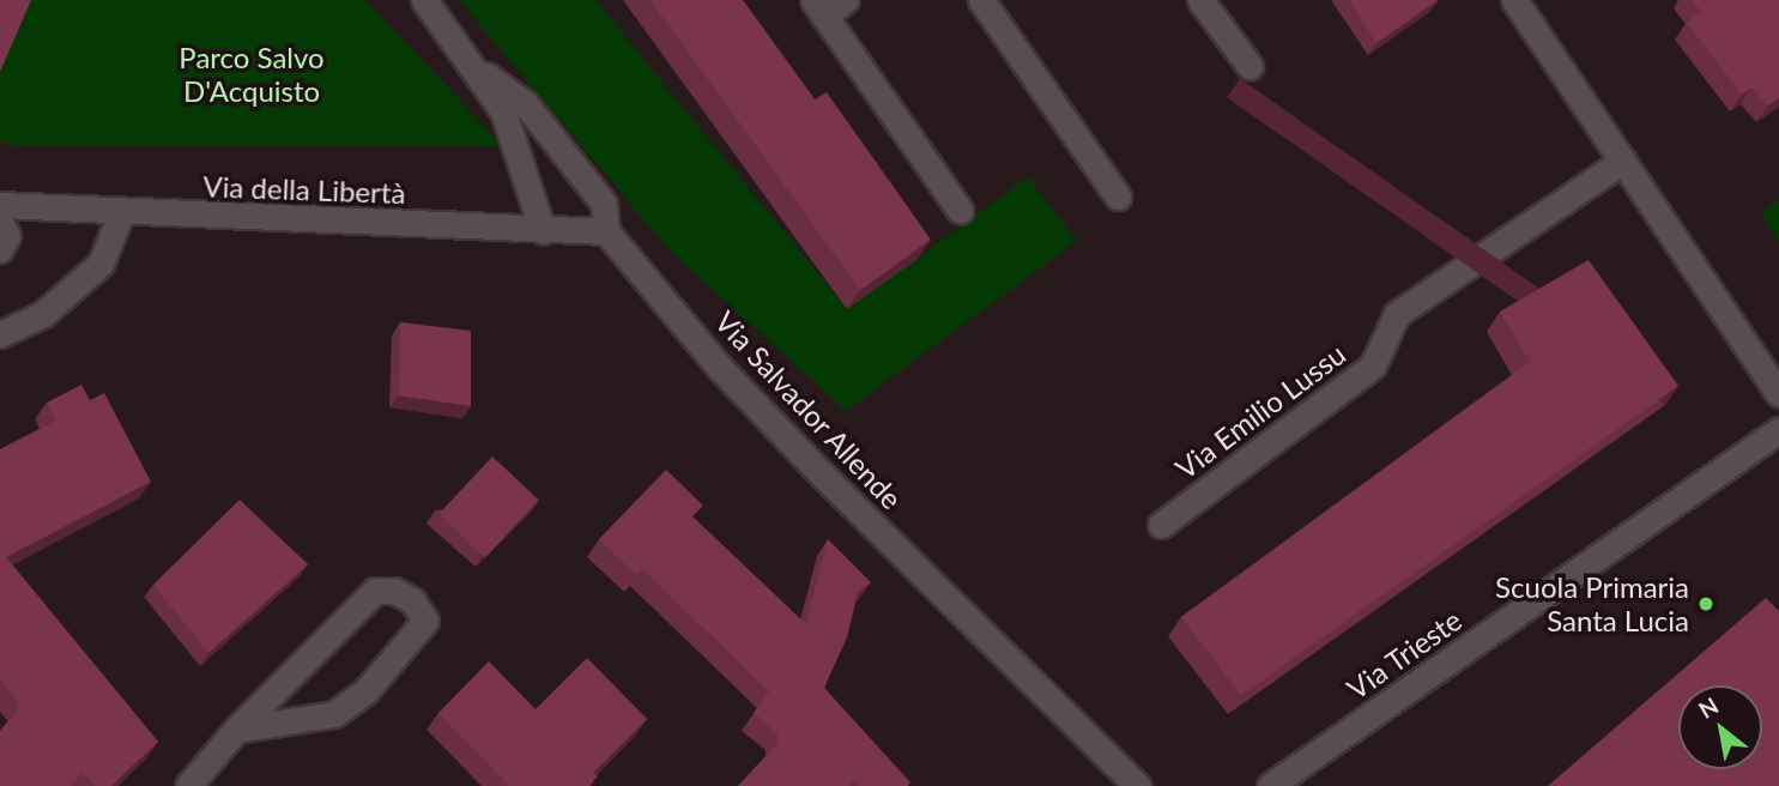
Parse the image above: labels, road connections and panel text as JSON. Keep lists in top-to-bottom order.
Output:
{
  "streets": {
    "street": [
      "Via della Libertà",
      "Via Salvador Allende",
      "Via Emilio Lussu",
      "Via Trieste"
    ]
  },
  "crossings": [
    ["Via della Libertà", "Via Salvador Allende"]
  ],
  "parks": ["Parco Salvo D'Acquisto"],
  "places": ["Scuola Primaria Santa Lucia"],
  "north": "top left"
}
